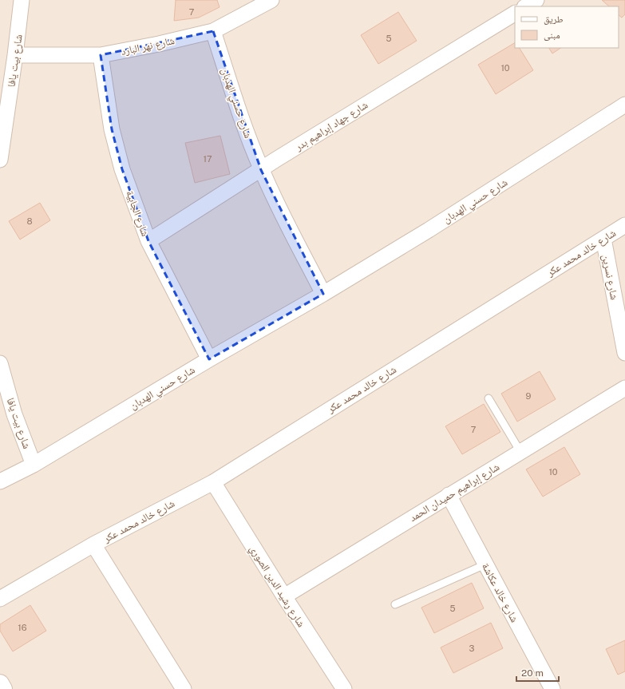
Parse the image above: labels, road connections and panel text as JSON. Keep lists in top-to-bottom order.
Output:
{
  "streets": {
    "street": [
      "شارع نهر البارد",
      "شارع بيت يافا",
      "شارع حسني الهدبان",
      "شارع جهاد إبراهيم بدر",
      "شارع الجابية",
      "شارع خالد محمد عكر",
      "شارع نسرين",
      "شارع إبراهيم حميدان الحمد",
      "شارع رشيد الدين الصوري",
      "شارع خالد عكاشة"
    ]
  },
  "crossings": [
    ["شارع نهر البارد", "شارع بيت يافا"],
    ["شارع نهر البارد", "شارع حسني الهدبان"],
    ["شارع نهر البارد", "شارع الجابية"],
    ["شارع بيت يافا", "شارع حسني الهدبان"],
    ["شارع حسني الهدبان", "شارع جهاد إبراهيم بدر"],
    ["شارع حسني الهدبان", "شارع الجابية"],
    ["شارع جهاد إبراهيم بدر", "شارع الجابية"],
    ["شارع خالد محمد عكر", "شارع نسرين"],
    ["شارع خالد محمد عكر", "شارع رشيد الدين الصوري"],
    ["شارع إبراهيم حميدان الحمد", "شارع رشيد الدين الصوري"],
    ["شارع إبراهيم حميدان الحمد", "شارع خالد عكاشة"]
  ],
  "house_numbers": [
    "7",
    "5",
    "10",
    "17",
    "8",
    "9",
    "7",
    "10",
    "5",
    "16",
    "3"
  ],
  "legend": ["طريق", "مبنى"],
  "scale_bar": "20 m"
}
